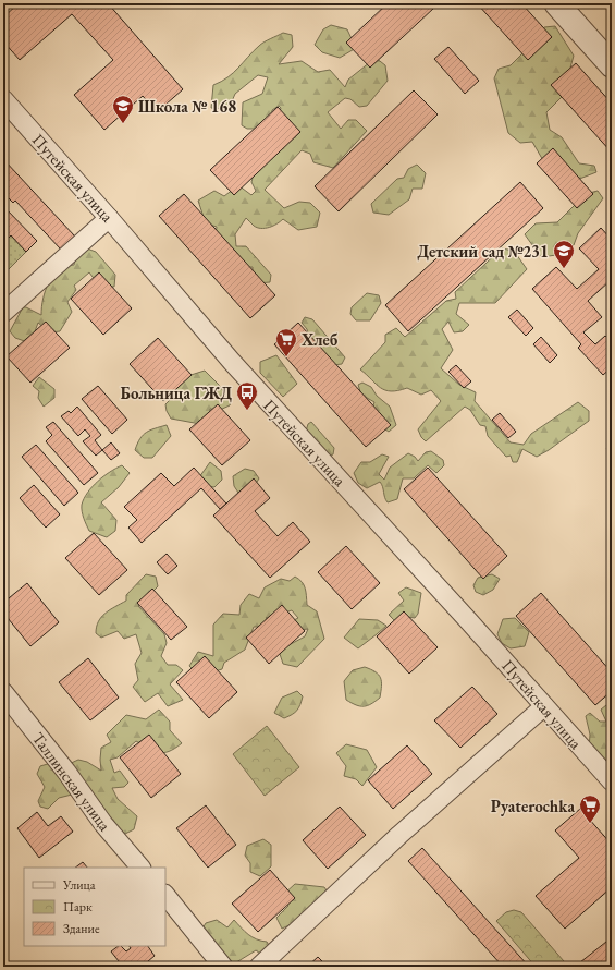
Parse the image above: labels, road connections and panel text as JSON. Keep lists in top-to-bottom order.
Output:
{
  "streets": {
    "street": ["Путейская улица", "Таллинская улица"]
  },
  "places": {
    "school or university": ["Школа № 168", "Детский сад №231"],
    "supermarket": ["Хлеб", "Pyaterochka"],
    "bus stop": ["Больница ГЖД"]
  },
  "legend": ["Улица", "Парк", "Здание"]
}
